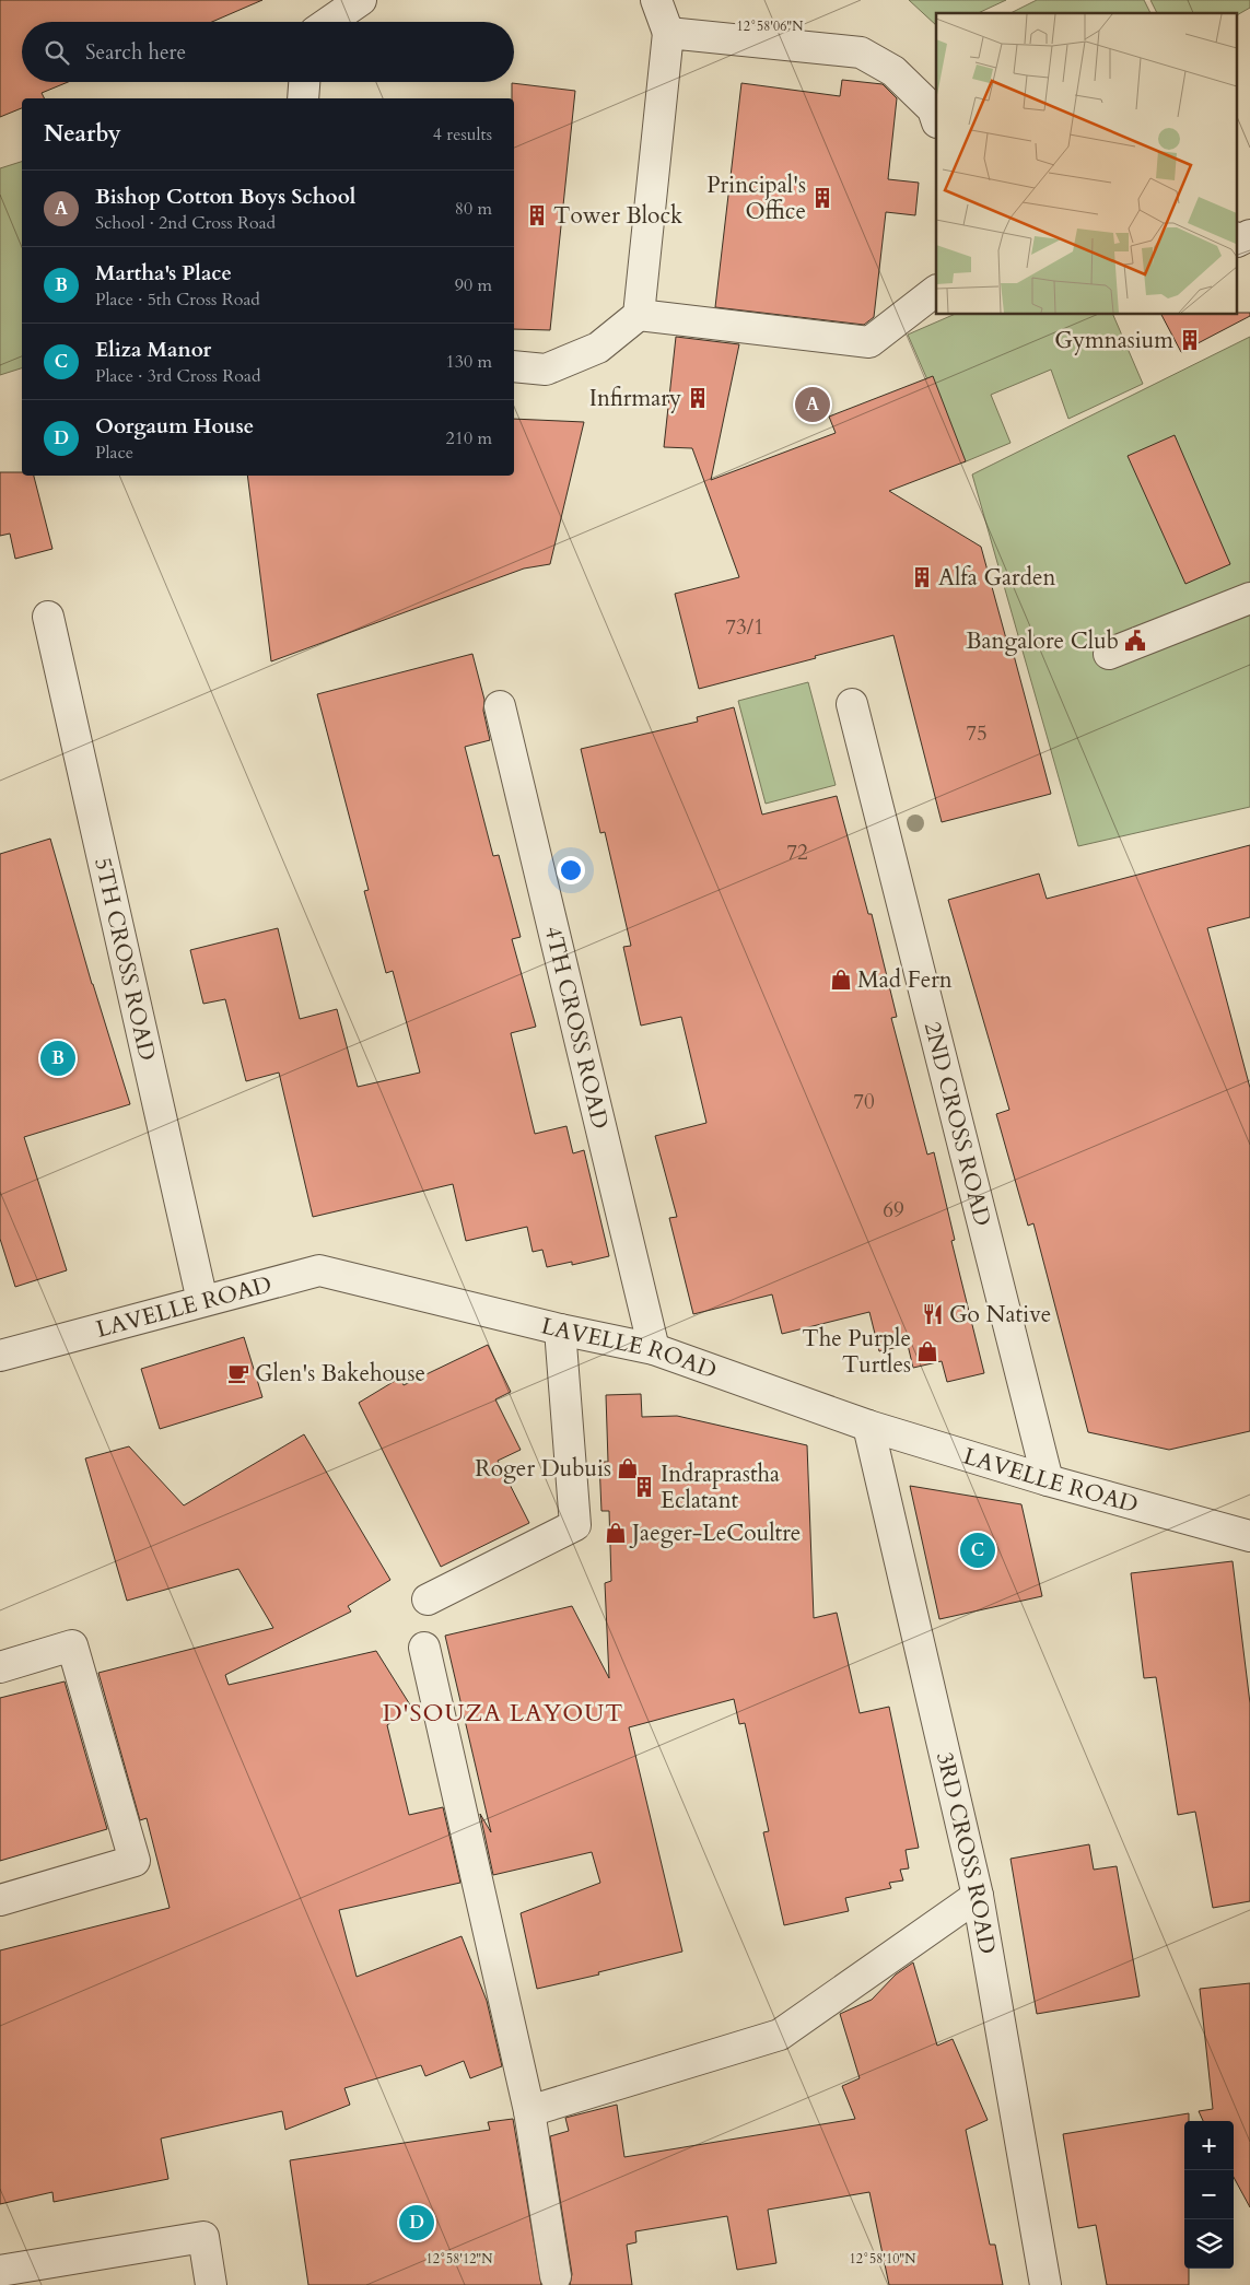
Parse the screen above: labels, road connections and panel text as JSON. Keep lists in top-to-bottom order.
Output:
{
  "streets": {
    "street": [
      "5TH CROSS ROAD",
      "4TH CROSS ROAD",
      "2ND CROSS ROAD",
      "LAVELLE ROAD",
      "3RD CROSS ROAD"
    ]
  },
  "crossings": [
    ["5TH CROSS ROAD", "LAVELLE ROAD"],
    ["4TH CROSS ROAD", "LAVELLE ROAD"],
    ["2ND CROSS ROAD", "LAVELLE ROAD"],
    ["LAVELLE ROAD", "3RD CROSS ROAD"]
  ],
  "districts": ["D'SOUZA LAYOUT"],
  "places": {
    "building": [
      "Principal's Office",
      "Tower Block",
      "Gymnasium",
      "Infirmary",
      "Alfa Garden",
      "Indraprastha Eclatant"
    ],
    "public building": ["Bangalore Club"],
    "shop": [
      "Mad Fern",
      "The Purple Turtles",
      "Roger Dubuis",
      "Jaeger-LeCoultre"
    ],
    "restaurant": ["Go Native"],
    "cafe": ["Glen's Bakehouse"]
  },
  "house_numbers": [
    "73/1",
    "75",
    "72",
    "70",
    "69"
  ],
  "page": {
    "search": "Search here",
    "heading": ["Nearby", "4 results"],
    "list": [
      {
        "mark": "A",
        "name": "Bishop Cotton Boys School",
        "note": "School · 2nd Cross Road",
        "value": "80 m"
      },
      {
        "mark": "B",
        "name": "Martha's Place",
        "note": "Place · 5th Cross Road",
        "value": "90 m"
      },
      {
        "mark": "C",
        "name": "Eliza Manor",
        "note": "Place · 3rd Cross Road",
        "value": "130 m"
      },
      {
        "mark": "D",
        "name": "Oorgaum House",
        "note": "Place",
        "value": "210 m"
      }
    ],
    "pins": [
      "A",
      "B",
      "C",
      "D"
    ],
    "map_buttons": ["+", "−"]
  },
  "coordinates": ["12°58'06\"N", "12°58'12\"N", "12°58'10\"N"]
}
